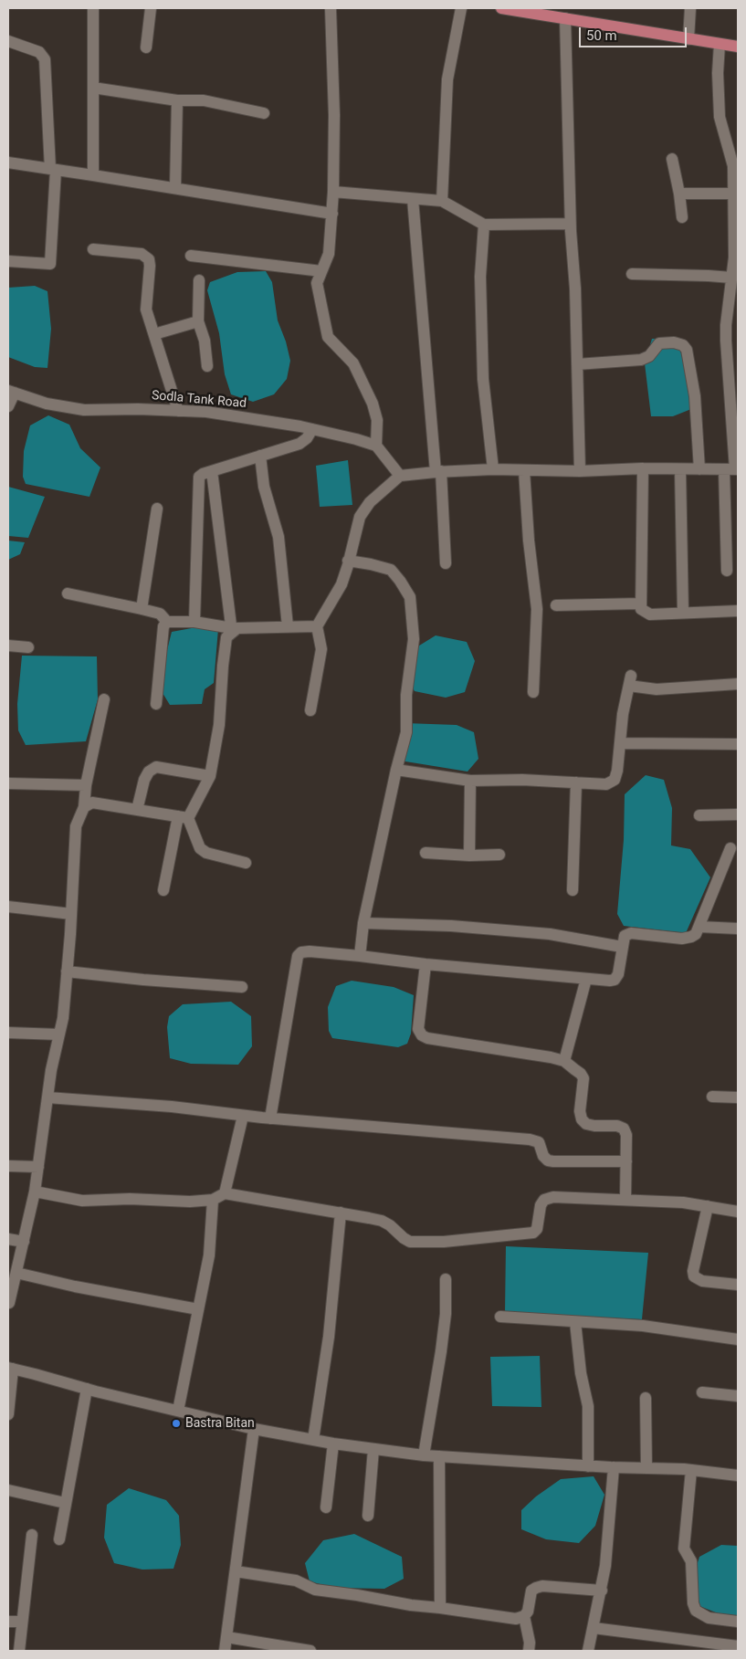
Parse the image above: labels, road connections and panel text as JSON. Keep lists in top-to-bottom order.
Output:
{
  "streets": {
    "street": ["Sodla Tank Road"]
  },
  "places": ["Bastra Bitan"],
  "scale_bar": "50 m"
}
